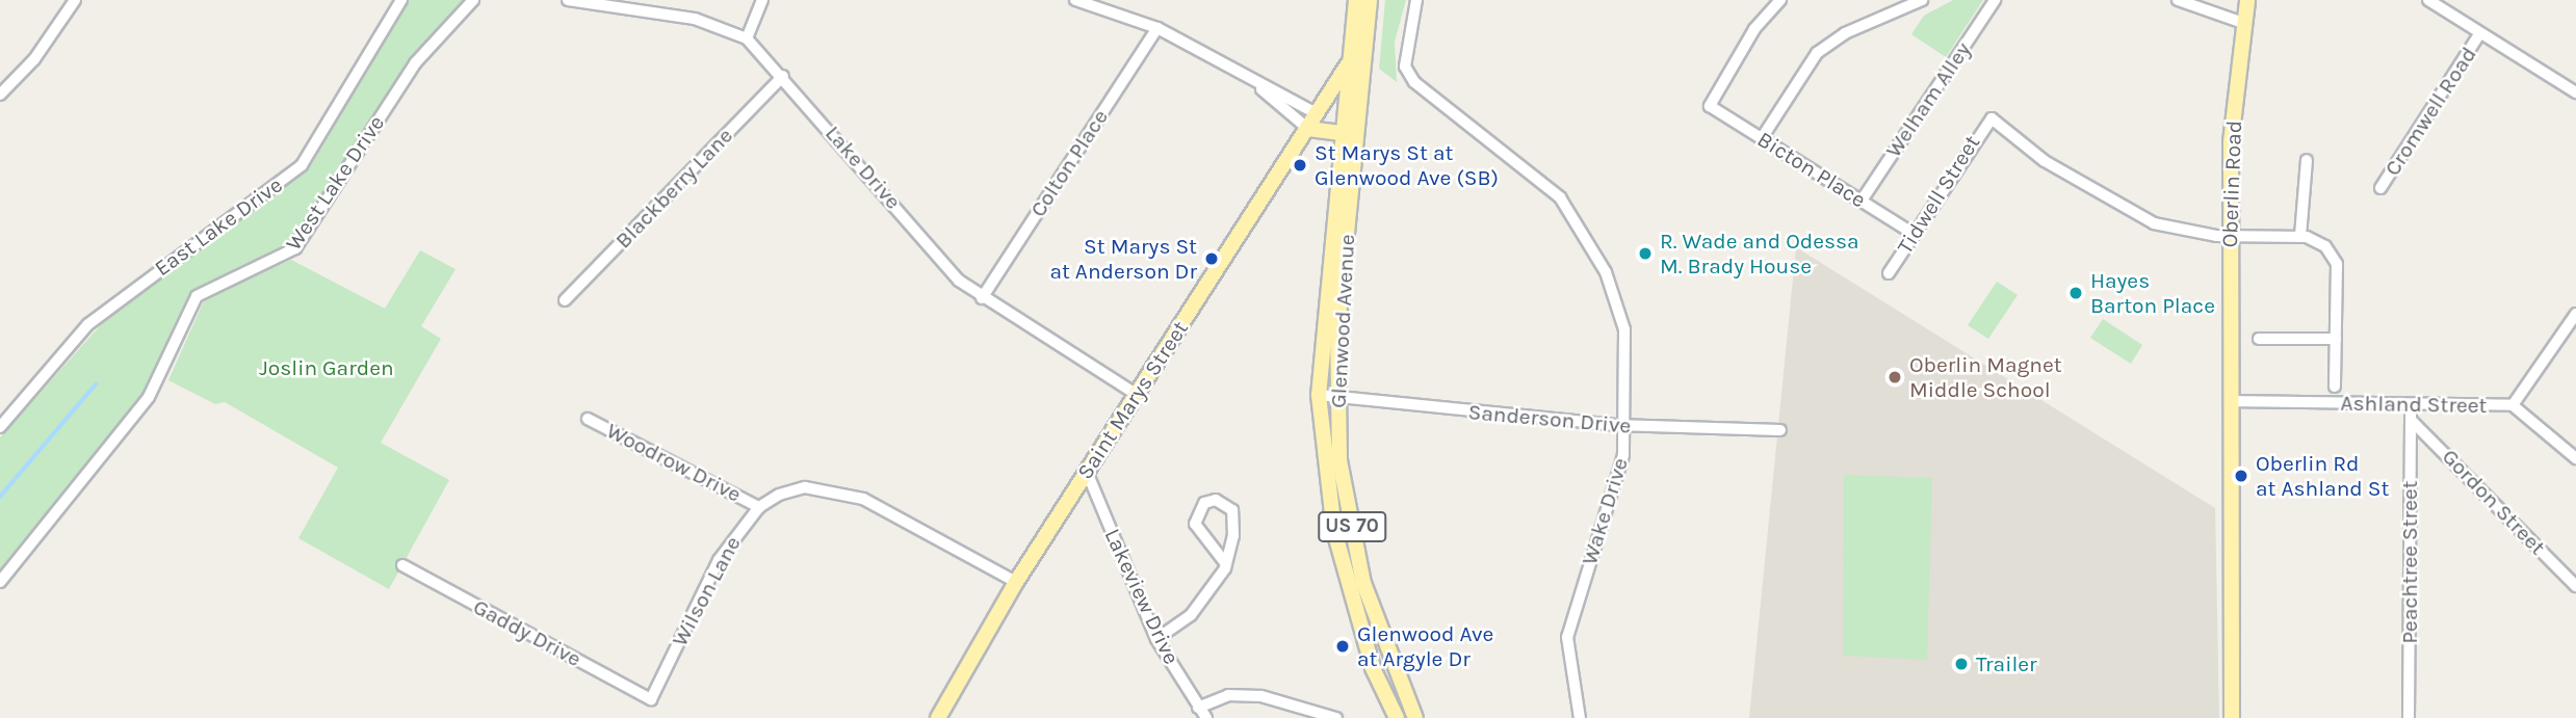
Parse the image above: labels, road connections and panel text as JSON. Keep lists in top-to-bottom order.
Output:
{
  "streets": {
    "main road": [
      "Oberlin Road",
      "Glenwood Avenue",
      "Saint Marys Street",
      "US 70"
    ],
    "street": [
      "Welham Alley",
      "Cromwell Road",
      "Colton Place",
      "Lake Drive",
      "Bicton Place",
      "West Lake Drive",
      "Blackberry Lane",
      "Tidwell Street",
      "East Lake Drive",
      "Ashland Street",
      "Sanderson Drive",
      "Woodrow Drive",
      "Gordon Street",
      "Wake Drive",
      "Peachtree Street",
      "Wilson Lane",
      "Lakeview Drive",
      "Gaddy Drive"
    ]
  },
  "crossings": [
    ["Welham Alley", "Bicton Place"],
    ["Colton Place", "Lake Drive"],
    ["Lake Drive", "Blackberry Lane"],
    ["Lake Drive", "Saint Marys Street"],
    ["Bicton Place", "Tidwell Street"],
    ["Oberlin Road", "Tidwell Street"],
    ["Oberlin Road", "Ashland Street"],
    ["Glenwood Avenue", "Saint Marys Street"],
    ["Glenwood Avenue", "Sanderson Drive"],
    ["Saint Marys Street", "Lakeview Drive"],
    ["Ashland Street", "Peachtree Street"],
    ["Sanderson Drive", "Wake Drive"],
    ["Woodrow Drive", "Wilson Lane"],
    ["Gordon Street", "Peachtree Street"],
    ["Wilson Lane", "Gaddy Drive"]
  ],
  "parks": ["Joslin Garden"],
  "places": [
    "St Marys St at Glenwood Ave (SB)",
    "R. Wade and Odessa M. Brady House",
    "St Marys St at Anderson Dr",
    "Hayes Barton Place",
    "Oberlin Magnet Middle School",
    "Oberlin Rd at Ashland St",
    "Glenwood Ave at Argyle Dr",
    "Trailer"
  ]
}
